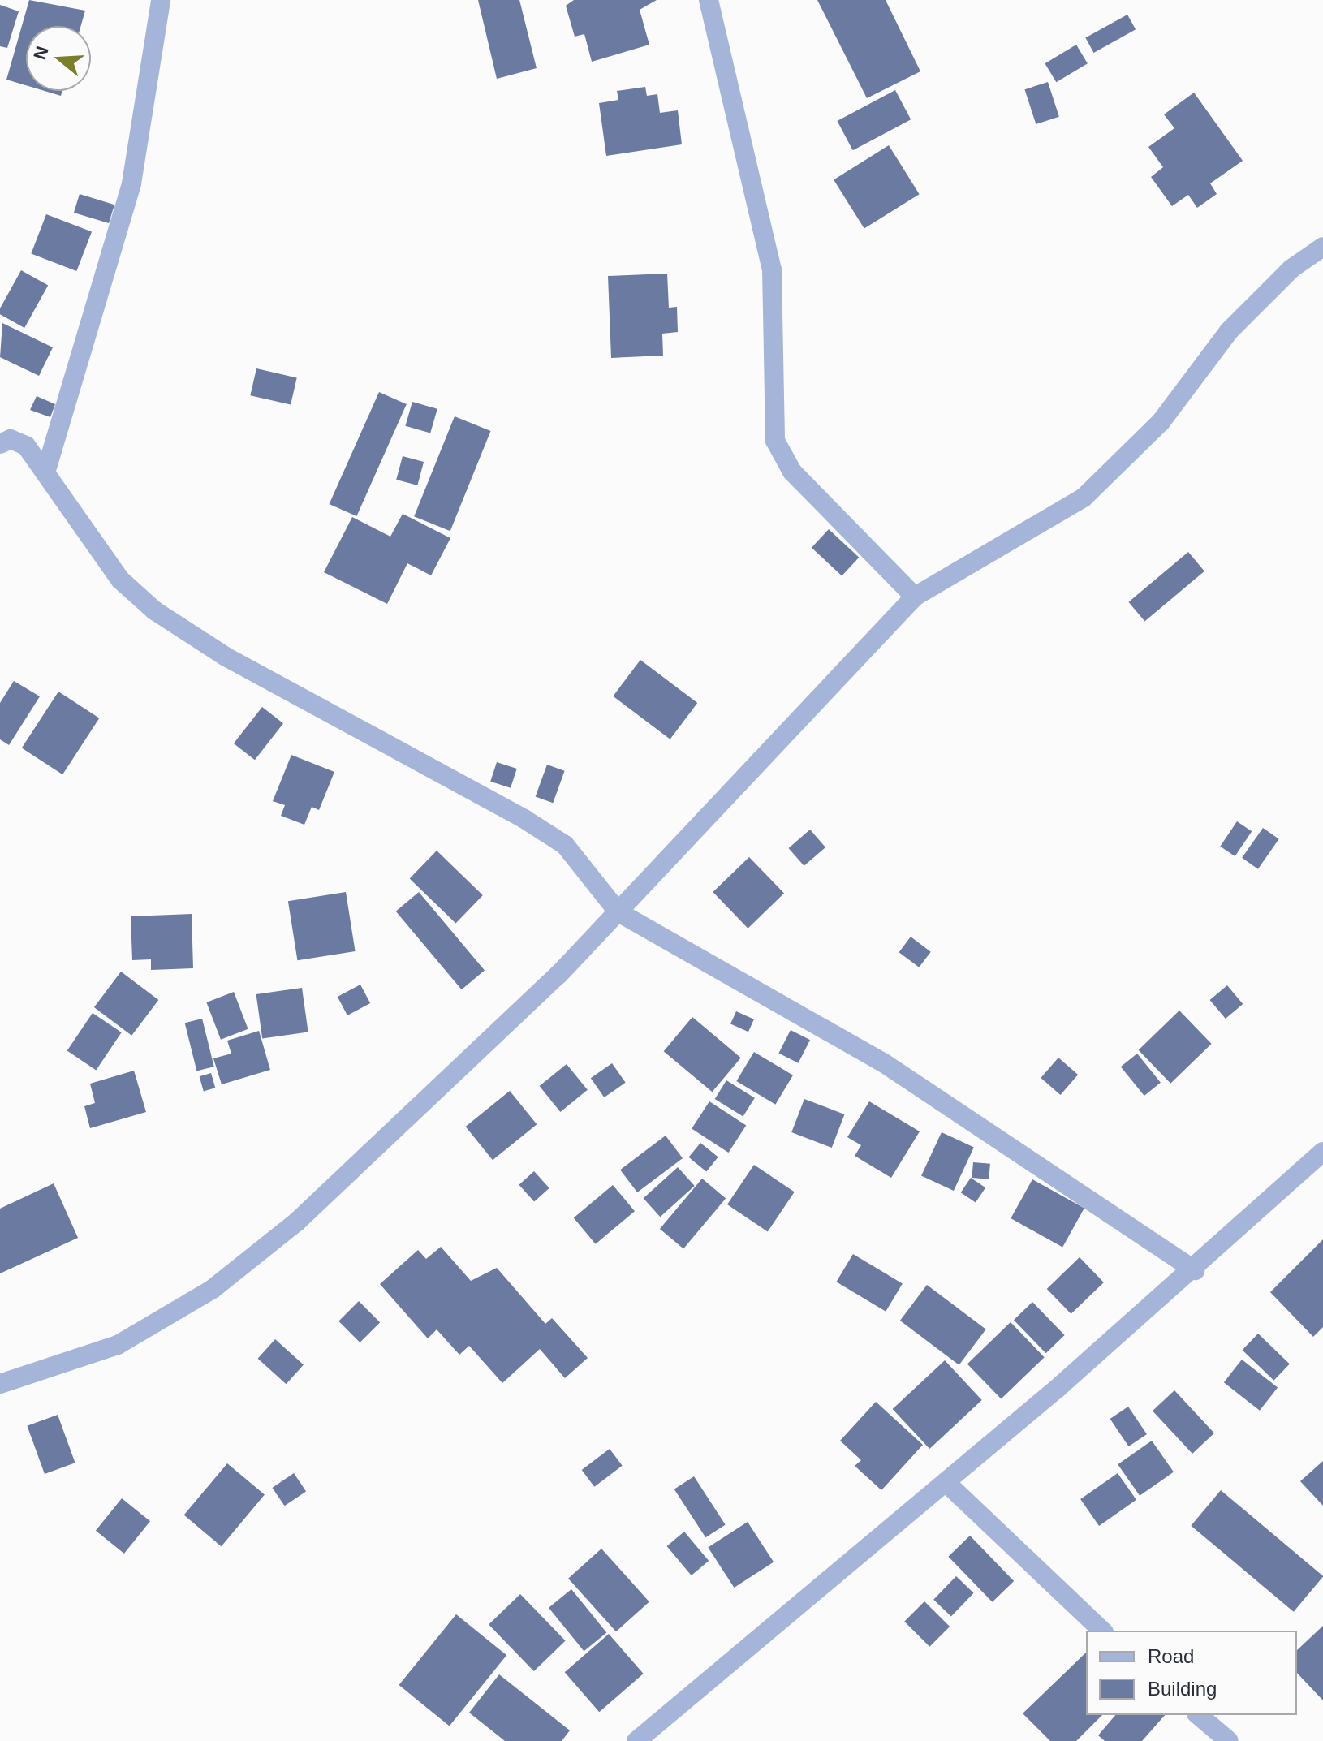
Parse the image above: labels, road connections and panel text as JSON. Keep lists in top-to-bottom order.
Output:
{
  "legend": ["Road", "Building"],
  "north": "left"
}
